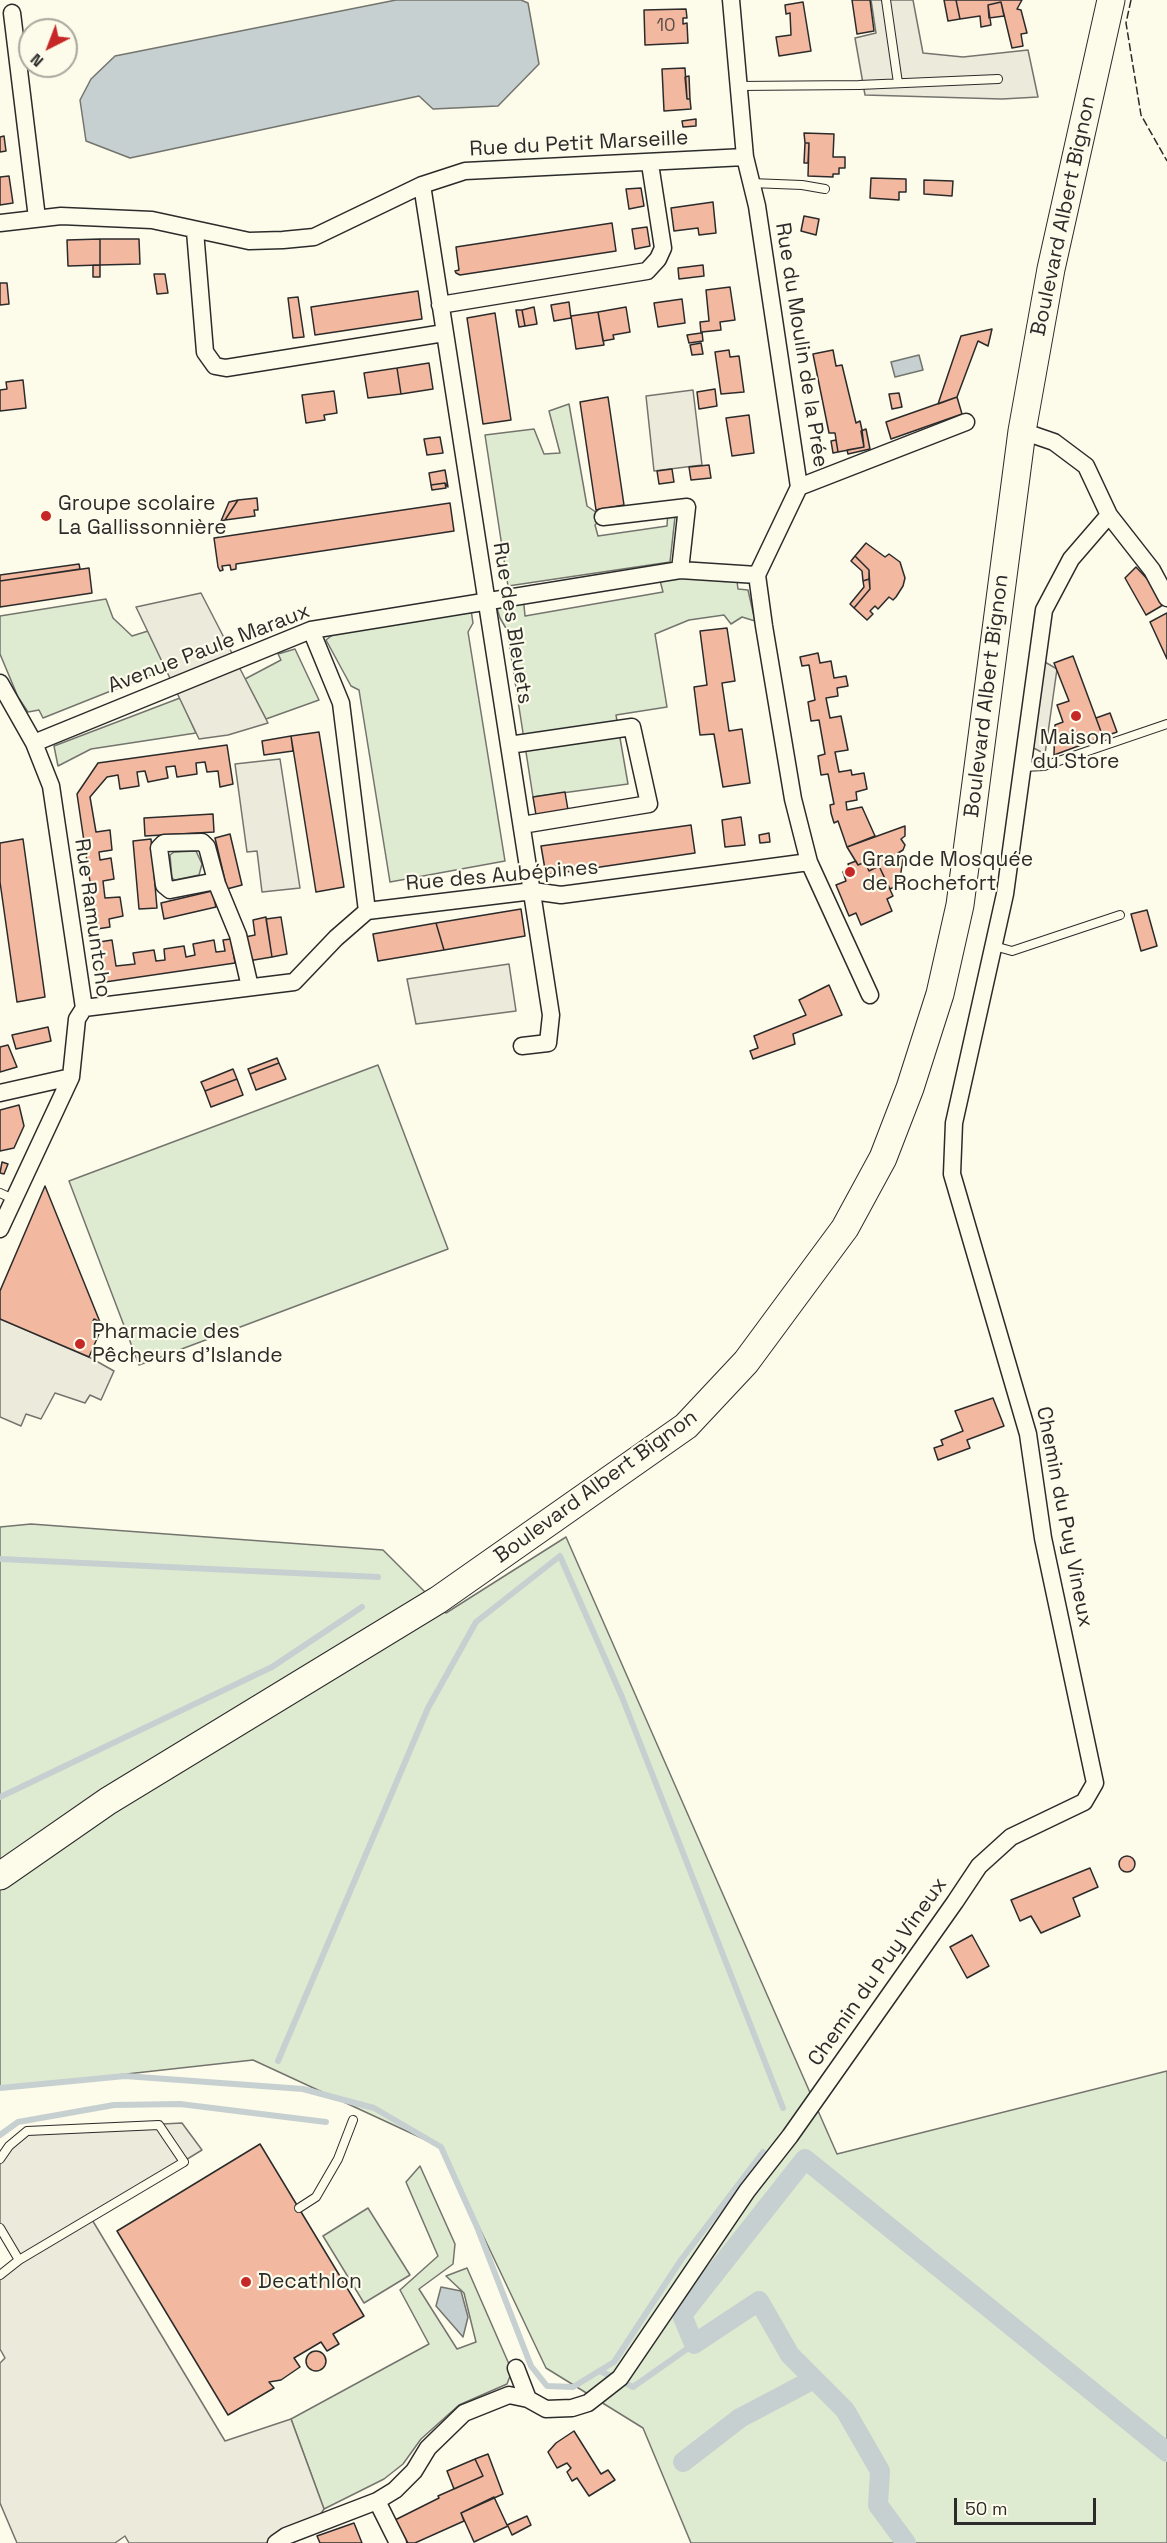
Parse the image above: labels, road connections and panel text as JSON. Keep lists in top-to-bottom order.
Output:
{
  "streets": {
    "main road": ["Boulevard Albert Bignon"],
    "street": [
      "Rue du Petit Marseille",
      "Rue du Moulin de la Prée",
      "Rue des Bleuets",
      "Avenue Paule Maraux",
      "Rue des Aubépines",
      "Rue Ramuntcho",
      "Chemin du Puy Vineux"
    ]
  },
  "crossings": [
    ["Rue du Petit Marseille", "Rue du Moulin de la Prée"],
    ["Rue du Petit Marseille", "Rue des Bleuets"],
    ["Rue du Moulin de la Prée", "Avenue Paule Maraux"],
    ["Rue des Bleuets", "Avenue Paule Maraux"],
    ["Rue des Bleuets", "Rue des Aubépines"],
    ["Avenue Paule Maraux", "Rue Ramuntcho"]
  ],
  "places": [
    "Groupe scolaire La Gallissonnière",
    "Maison du Store",
    "Grande Mosquée de Rochefort",
    "Pharmacie des Pêcheurs d'Islande",
    "Decathlon"
  ],
  "house_numbers": ["10"],
  "scale_bar": "50 m",
  "north": "bottom left"
}
